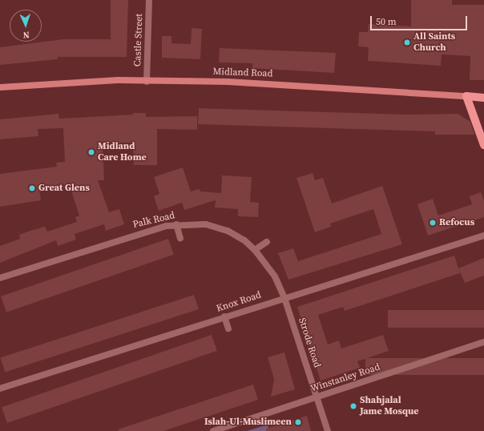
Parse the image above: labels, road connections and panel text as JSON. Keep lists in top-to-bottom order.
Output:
{
  "streets": {
    "main road": ["Midland Road"],
    "street": [
      "Castle Street",
      "Palk Road",
      "Knox Road",
      "Strode Road",
      "Winstanley Road"
    ]
  },
  "crossings": [
    ["Castle Street", "Midland Road"],
    ["Palk Road", "Knox Road"],
    ["Palk Road", "Strode Road"],
    ["Knox Road", "Strode Road"],
    ["Strode Road", "Winstanley Road"]
  ],
  "places": [
    "All Saints Church",
    "Midland Care Home",
    "Great Glens",
    "Refocus",
    "Shahjalal Jame Mosque",
    "Islah-Ul-Muslimeen"
  ],
  "scale_bar": "50 m",
  "north": "bottom"
}
